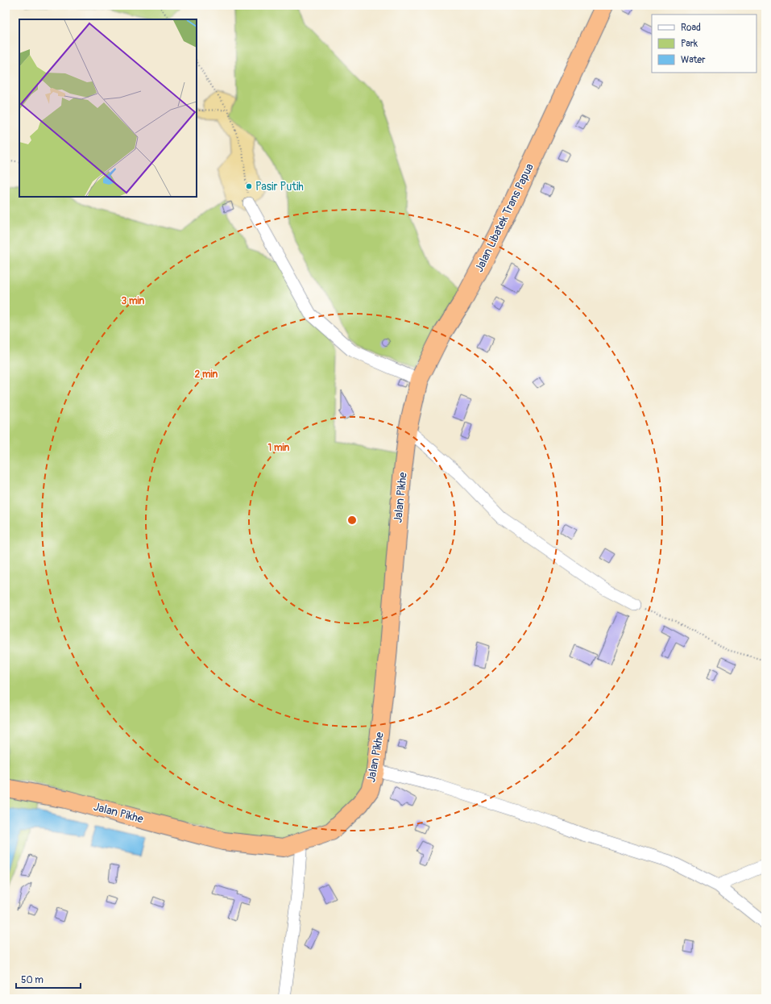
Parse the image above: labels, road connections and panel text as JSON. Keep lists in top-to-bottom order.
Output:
{
  "streets": {
    "highway": ["Jalan Libatek Trans Papua", "Jalan Pikhe"]
  },
  "crossings": [
    ["Jalan Libatek Trans Papua", "Jalan Pikhe"]
  ],
  "places": ["Pasir Putih"],
  "legend": ["Road", "Park", "Water"],
  "scale_bar": "50 m",
  "rings": ["3 min", "2 min", "1 min"]
}
